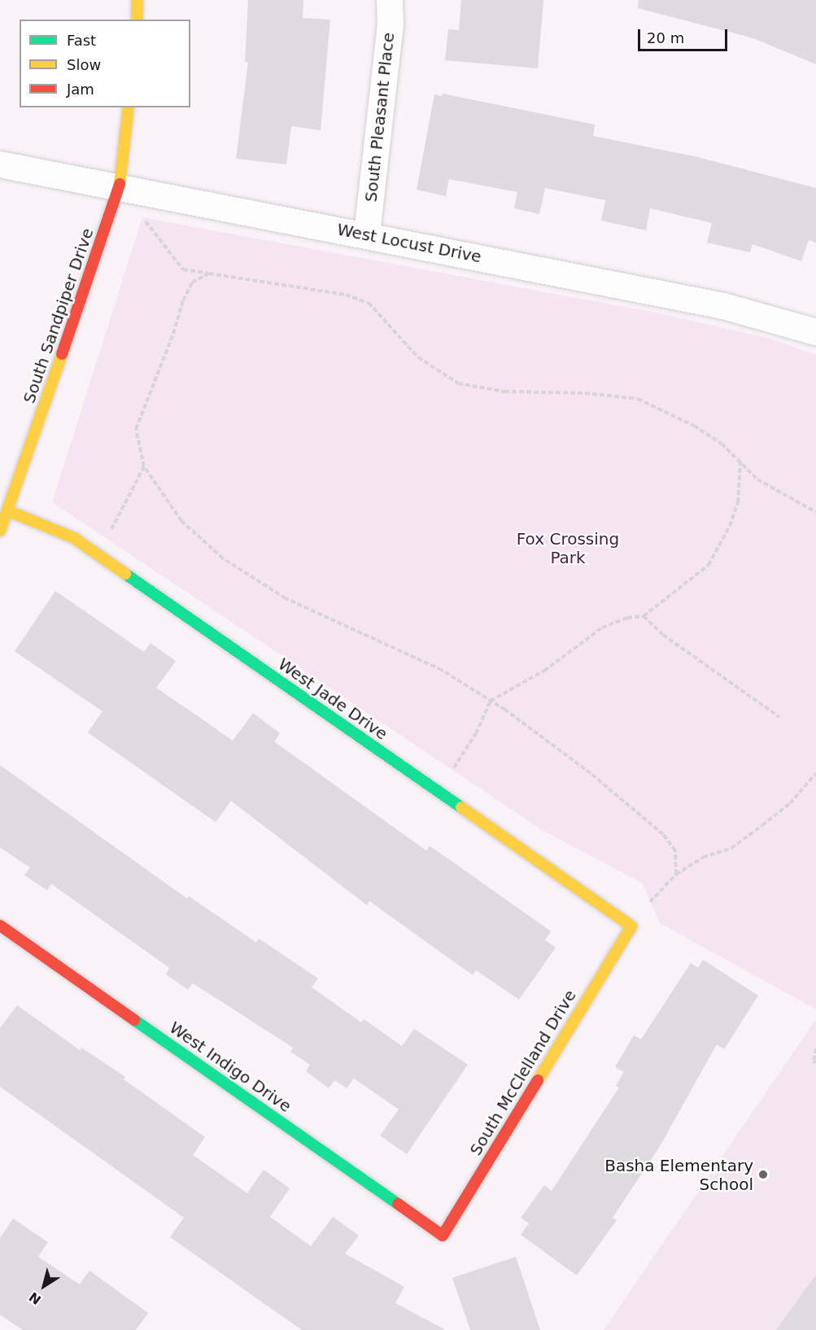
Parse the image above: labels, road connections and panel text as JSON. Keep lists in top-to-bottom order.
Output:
{
  "streets": {
    "street": [
      "South Pleasant Place",
      "West Locust Drive",
      "South Sandpiper Drive",
      "West Jade Drive",
      "West Indigo Drive",
      "South McClelland Drive"
    ]
  },
  "crossings": [
    ["South Pleasant Place", "West Locust Drive"],
    ["West Locust Drive", "South Sandpiper Drive"],
    ["South Sandpiper Drive", "West Jade Drive"],
    ["West Jade Drive", "South McClelland Drive"],
    ["West Indigo Drive", "South McClelland Drive"]
  ],
  "parks": ["Fox Crossing Park"],
  "places": ["Basha Elementary School"],
  "legend": ["Fast", "Slow", "Jam"],
  "scale_bar": "20 m",
  "north": "bottom left"
}
